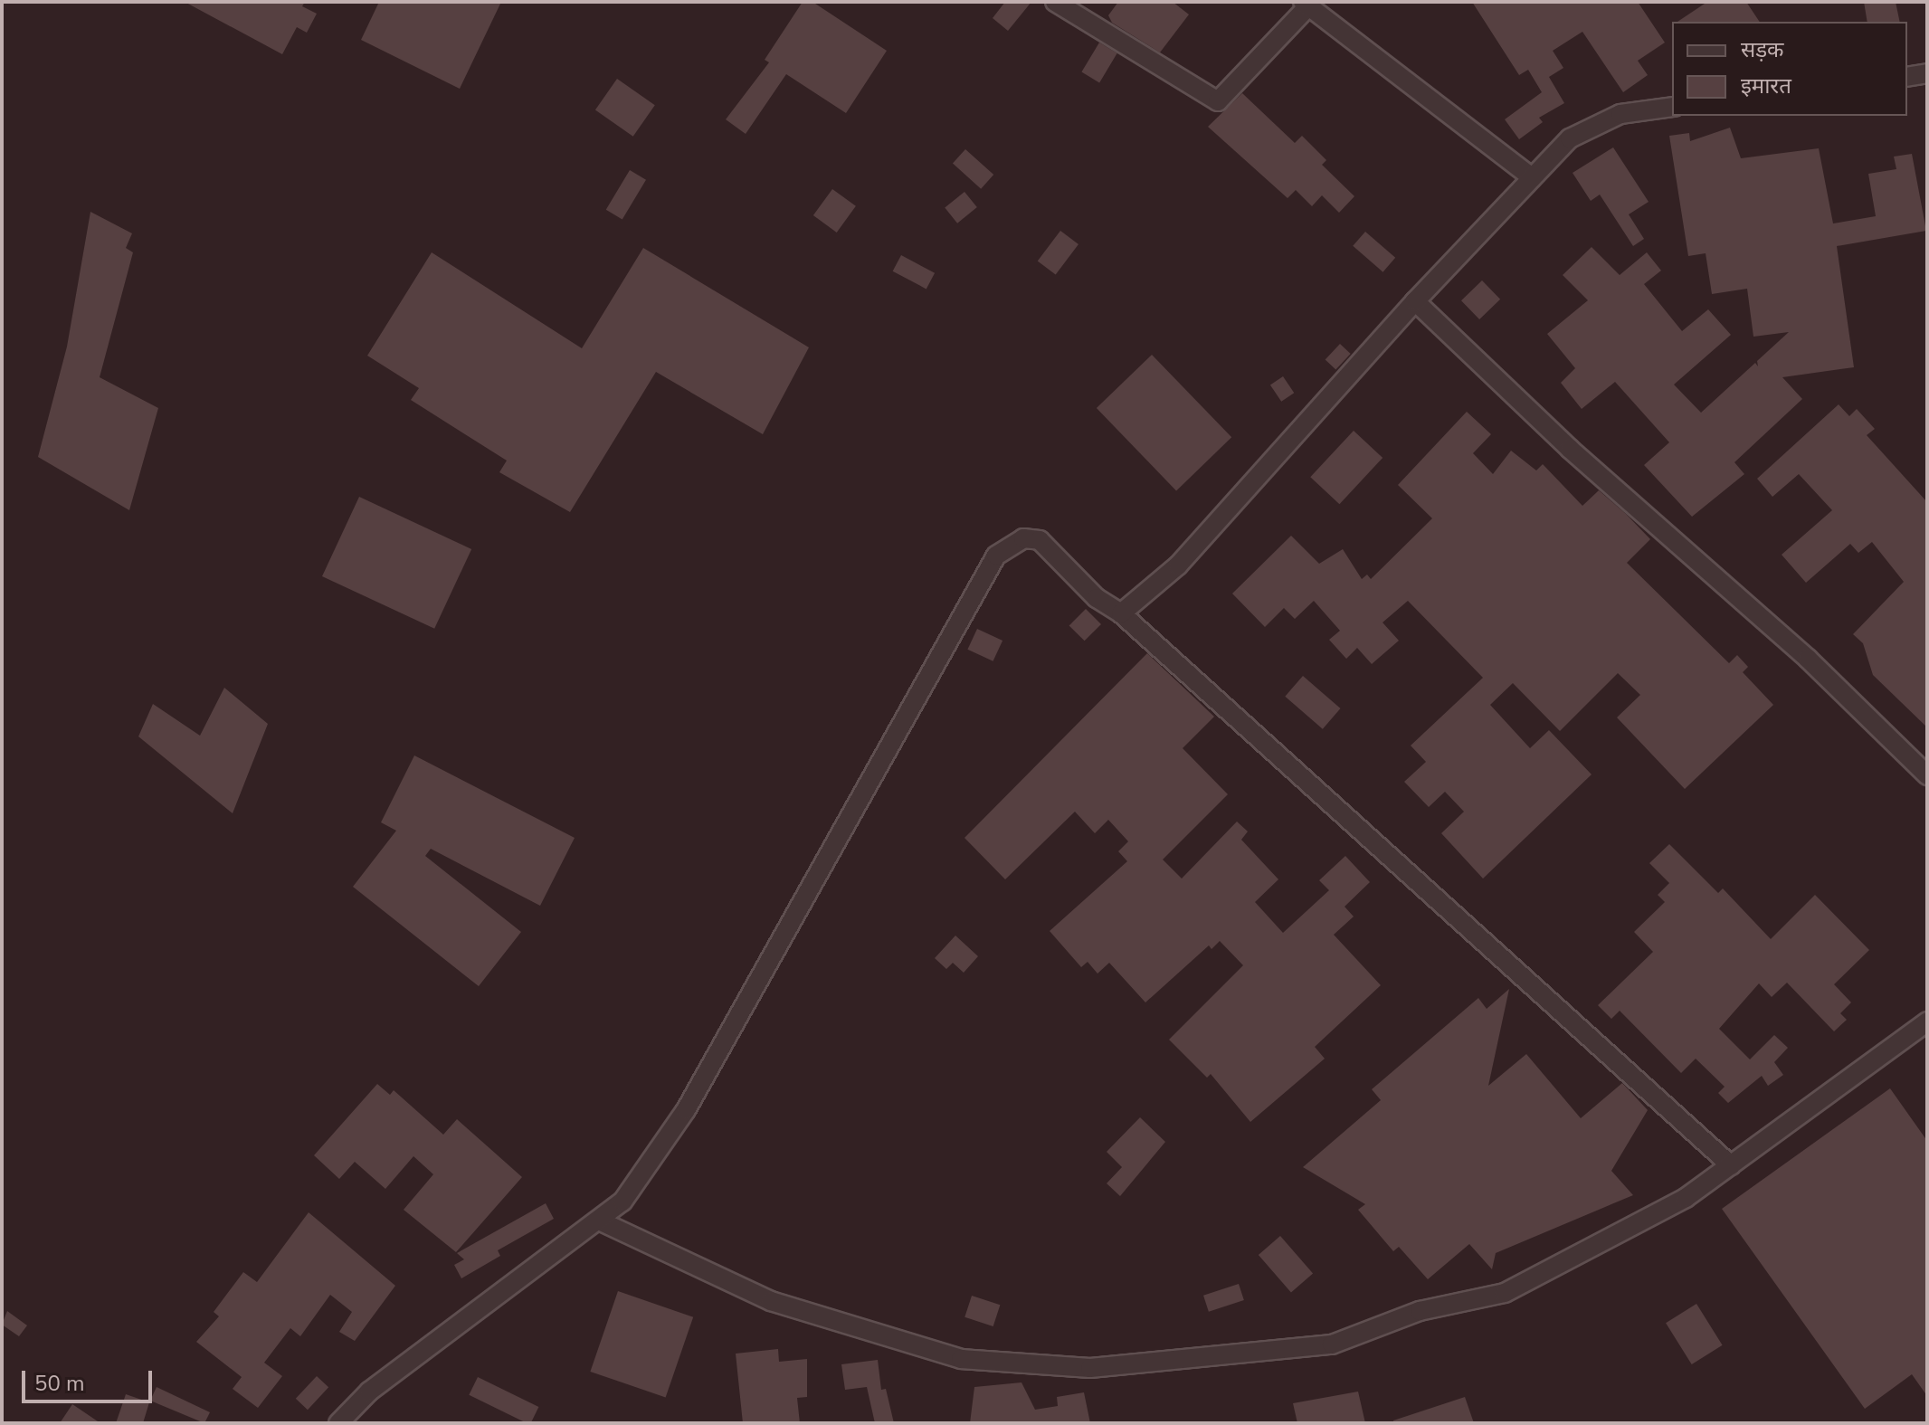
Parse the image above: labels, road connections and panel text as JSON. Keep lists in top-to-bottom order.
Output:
{
  "legend": ["सड़क", "इमारत"],
  "scale_bar": "50 m"
}
